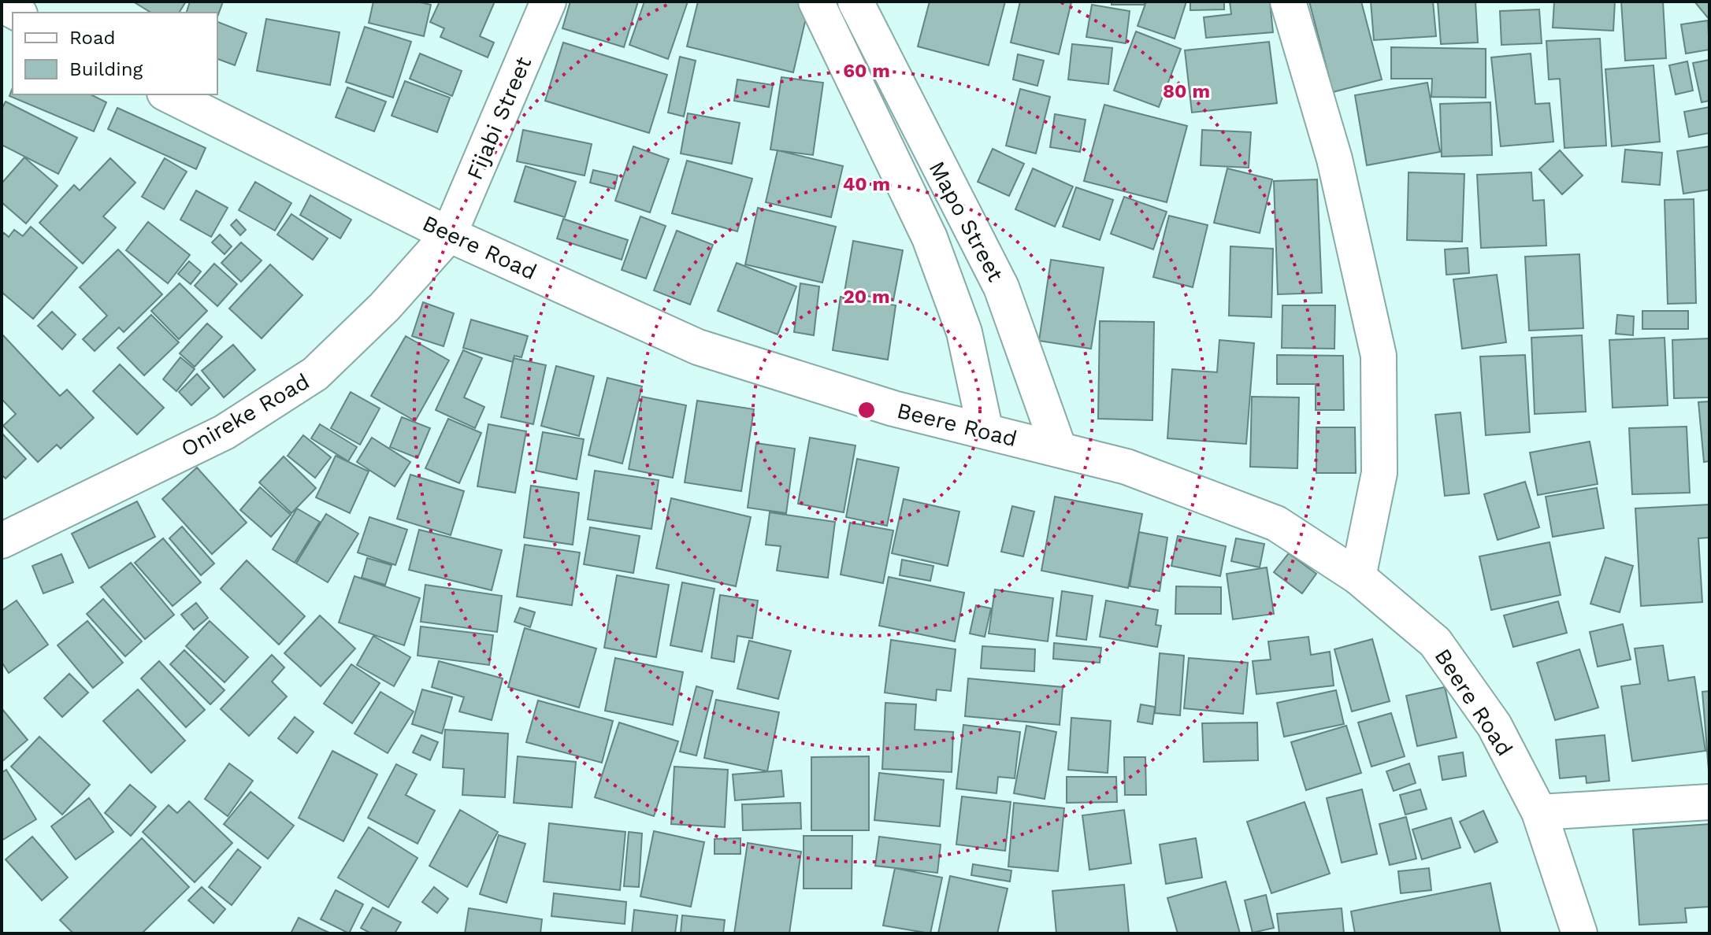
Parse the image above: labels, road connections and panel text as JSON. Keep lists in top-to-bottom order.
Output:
{
  "streets": {
    "main road": [
      "Fijabi Street",
      "Mapo Street",
      "Beere Road",
      "Onireke Road"
    ]
  },
  "crossings": [
    ["Fijabi Street", "Beere Road"],
    ["Fijabi Street", "Onireke Road"],
    ["Mapo Street", "Beere Road"],
    ["Beere Road", "Onireke Road"]
  ],
  "legend": ["Road", "Building"],
  "rings": [
    "60 m",
    "80 m",
    "40 m",
    "20 m"
  ]
}
